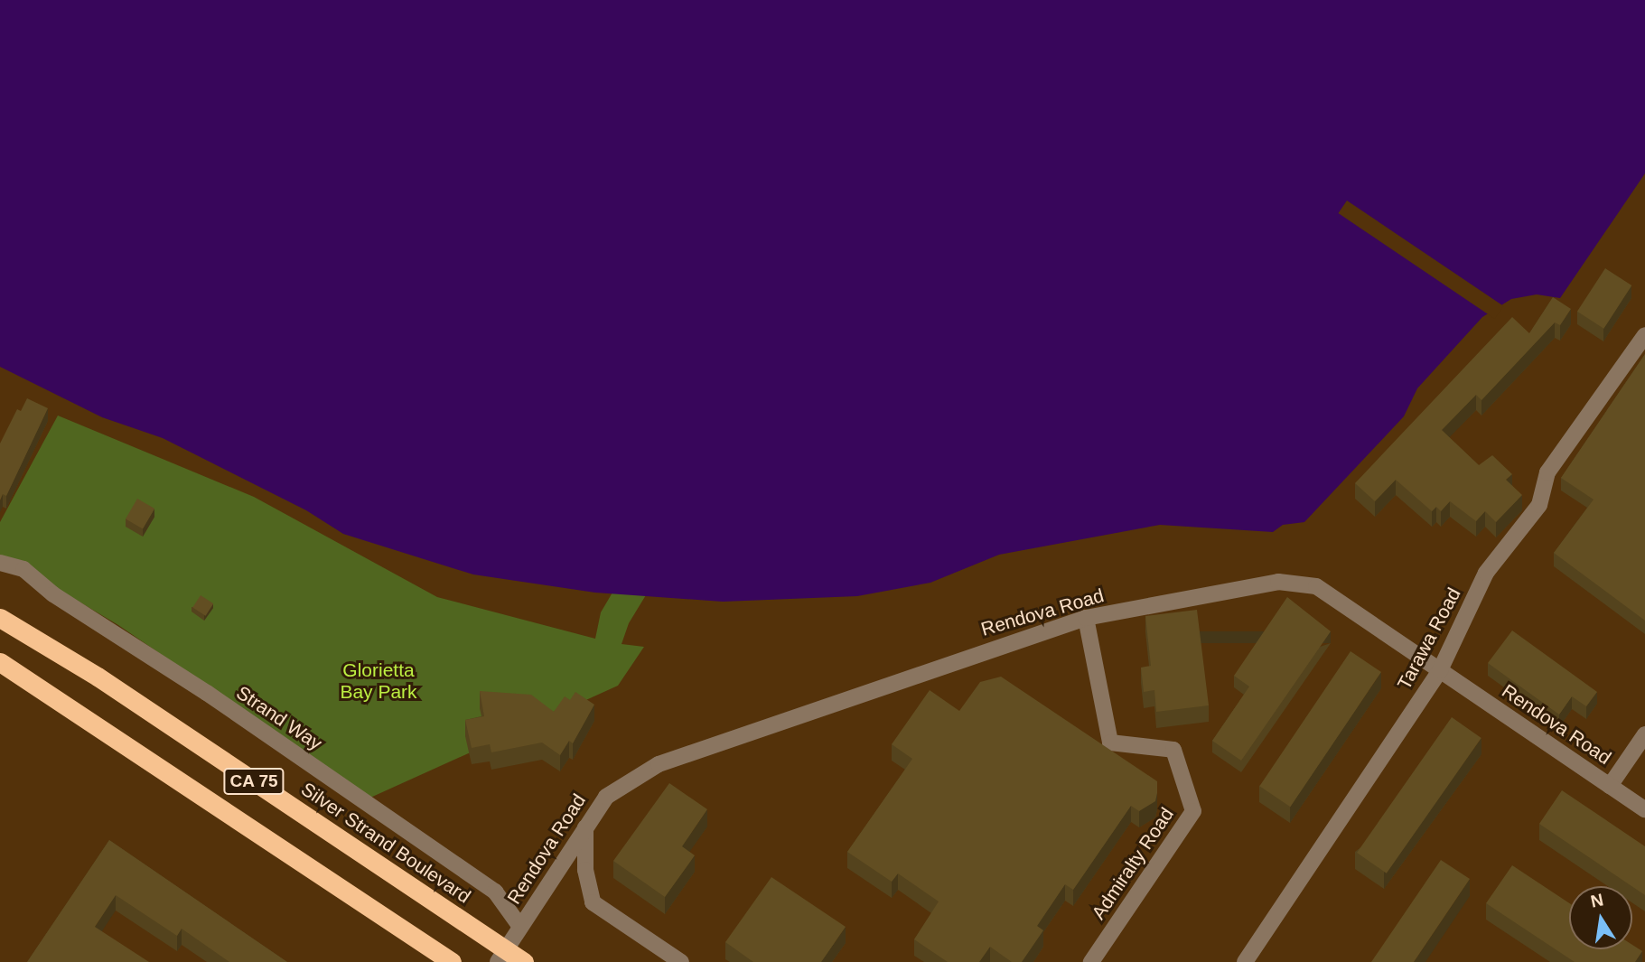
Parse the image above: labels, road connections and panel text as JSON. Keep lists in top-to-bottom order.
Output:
{
  "streets": {
    "highway": ["CA 75", "Silver Strand Boulevard"],
    "street": [
      "Rendova Road",
      "Tarawa Road",
      "Strand Way",
      "Admiralty Road"
    ]
  },
  "crossings": [
    ["Rendova Road", "Tarawa Road"],
    ["Rendova Road", "Strand Way"],
    ["Rendova Road", "Silver Strand Boulevard"],
    ["Rendova Road", "Admiralty Road"]
  ],
  "parks": ["Glorietta Bay Park"],
  "north": "top"
}
